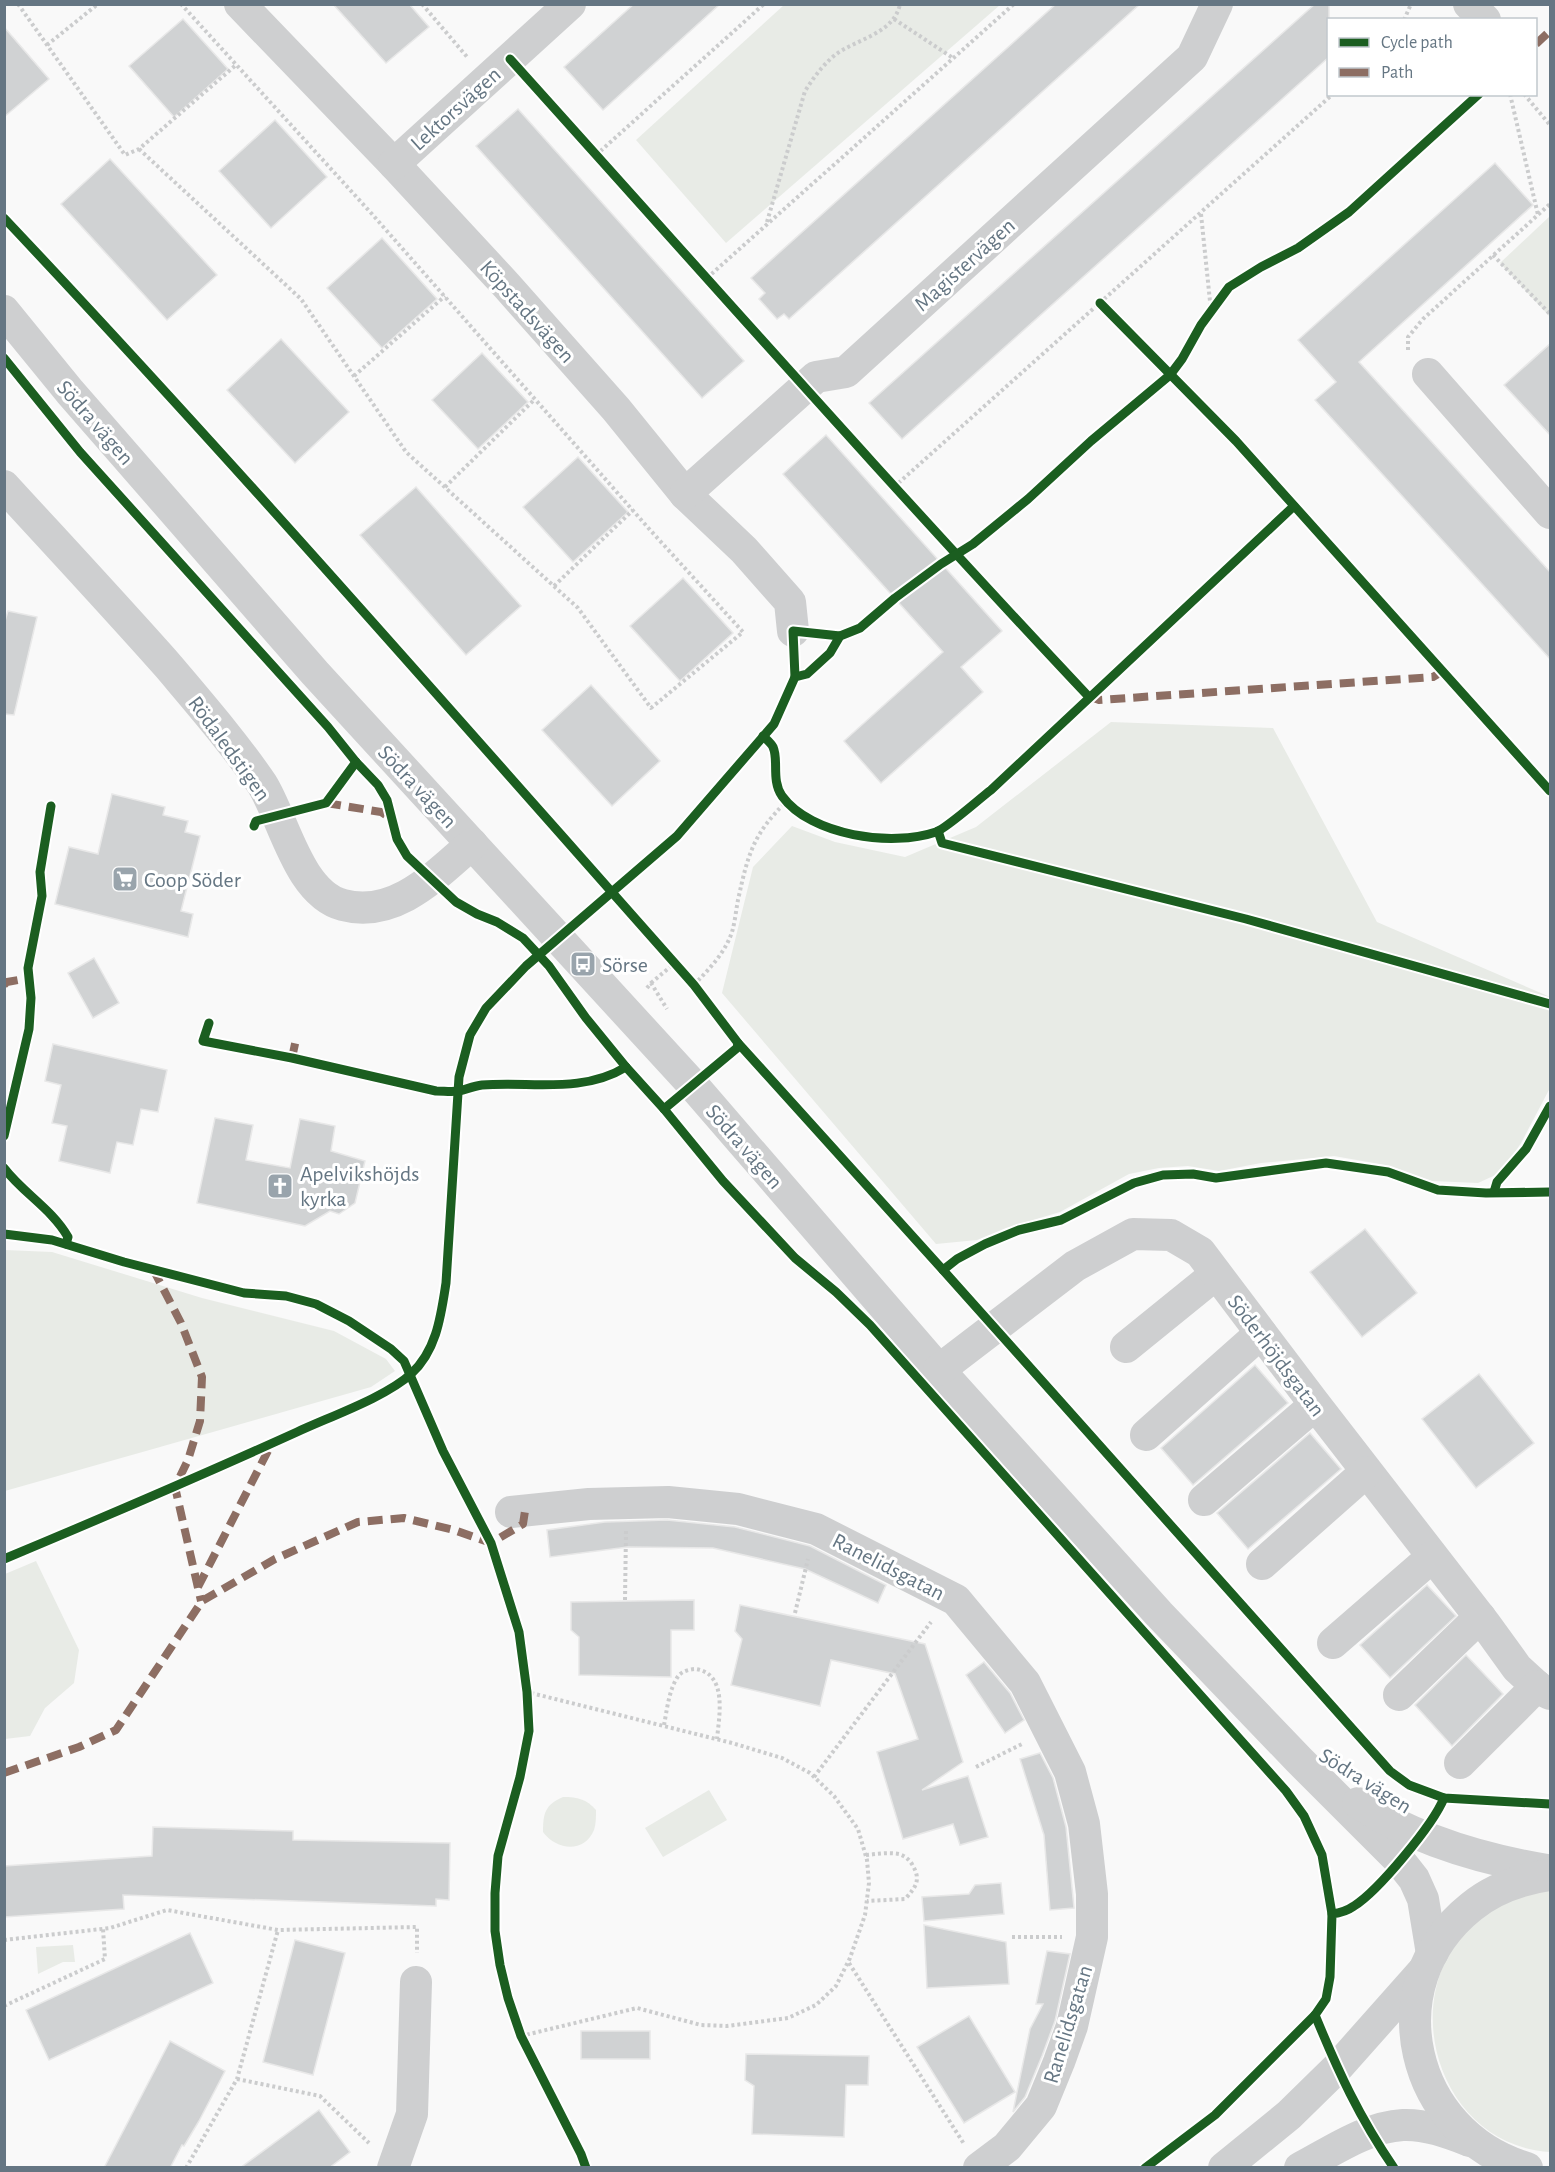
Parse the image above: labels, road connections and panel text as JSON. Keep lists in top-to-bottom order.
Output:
{
  "streets": {
    "street": [
      "Lektorsvägen",
      "Magistervägen",
      "Köpstadsvägen",
      "Södra vägen",
      "Rödaledstigen",
      "Söderhöjdsgatan",
      "Ranelidsgatan"
    ]
  },
  "crossings": [
    ["Lektorsvägen", "Köpstadsvägen"],
    ["Magistervägen", "Köpstadsvägen"],
    ["Södra vägen", "Rödaledstigen"],
    ["Södra vägen", "Söderhöjdsgatan"]
  ],
  "places": {
    "supermarket": ["Coop Söder"],
    "bus stop": ["Sörse"],
    "church": ["Apelvikshöjds kyrka"]
  },
  "legend": ["Cycle path", "Path"]
}
